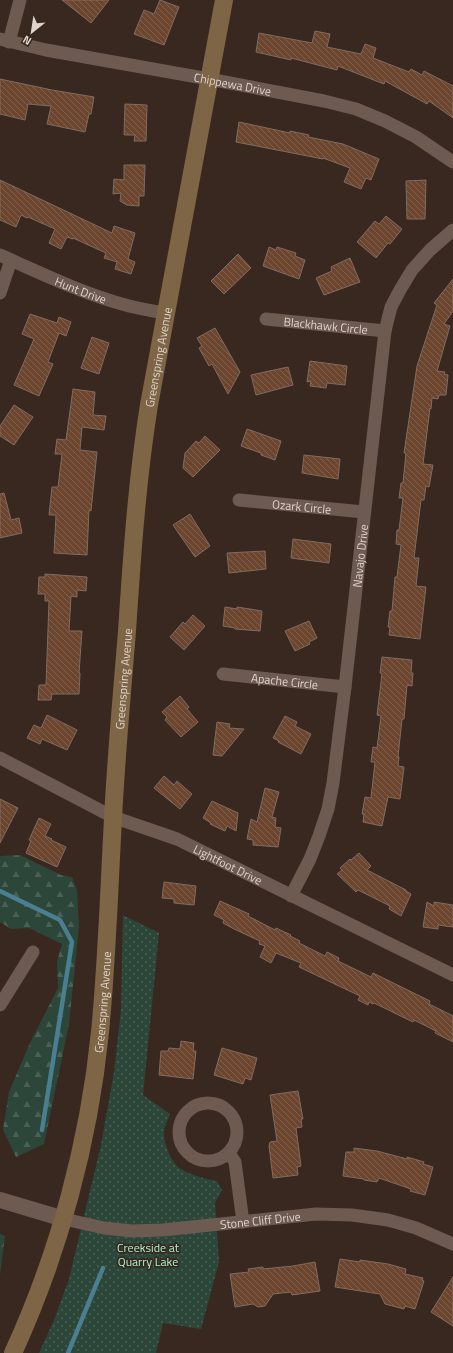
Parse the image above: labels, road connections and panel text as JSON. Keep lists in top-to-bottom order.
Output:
{
  "streets": {
    "main road": ["Greenspring Avenue"],
    "street": [
      "Chippewa Drive",
      "Hunt Drive",
      "Blackhawk Circle",
      "Ozark Circle",
      "Navajo Drive",
      "Apache Circle",
      "Lightfoot Drive",
      "Stone Cliff Drive"
    ]
  },
  "crossings": [
    ["Chippewa Drive", "Greenspring Avenue"],
    ["Hunt Drive", "Greenspring Avenue"],
    ["Blackhawk Circle", "Navajo Drive"],
    ["Greenspring Avenue", "Lightfoot Drive"],
    ["Greenspring Avenue", "Stone Cliff Drive"],
    ["Ozark Circle", "Navajo Drive"],
    ["Navajo Drive", "Apache Circle"],
    ["Navajo Drive", "Lightfoot Drive"]
  ],
  "parks": ["Creekside at Quarry Lake"],
  "north": "bottom left"
}
